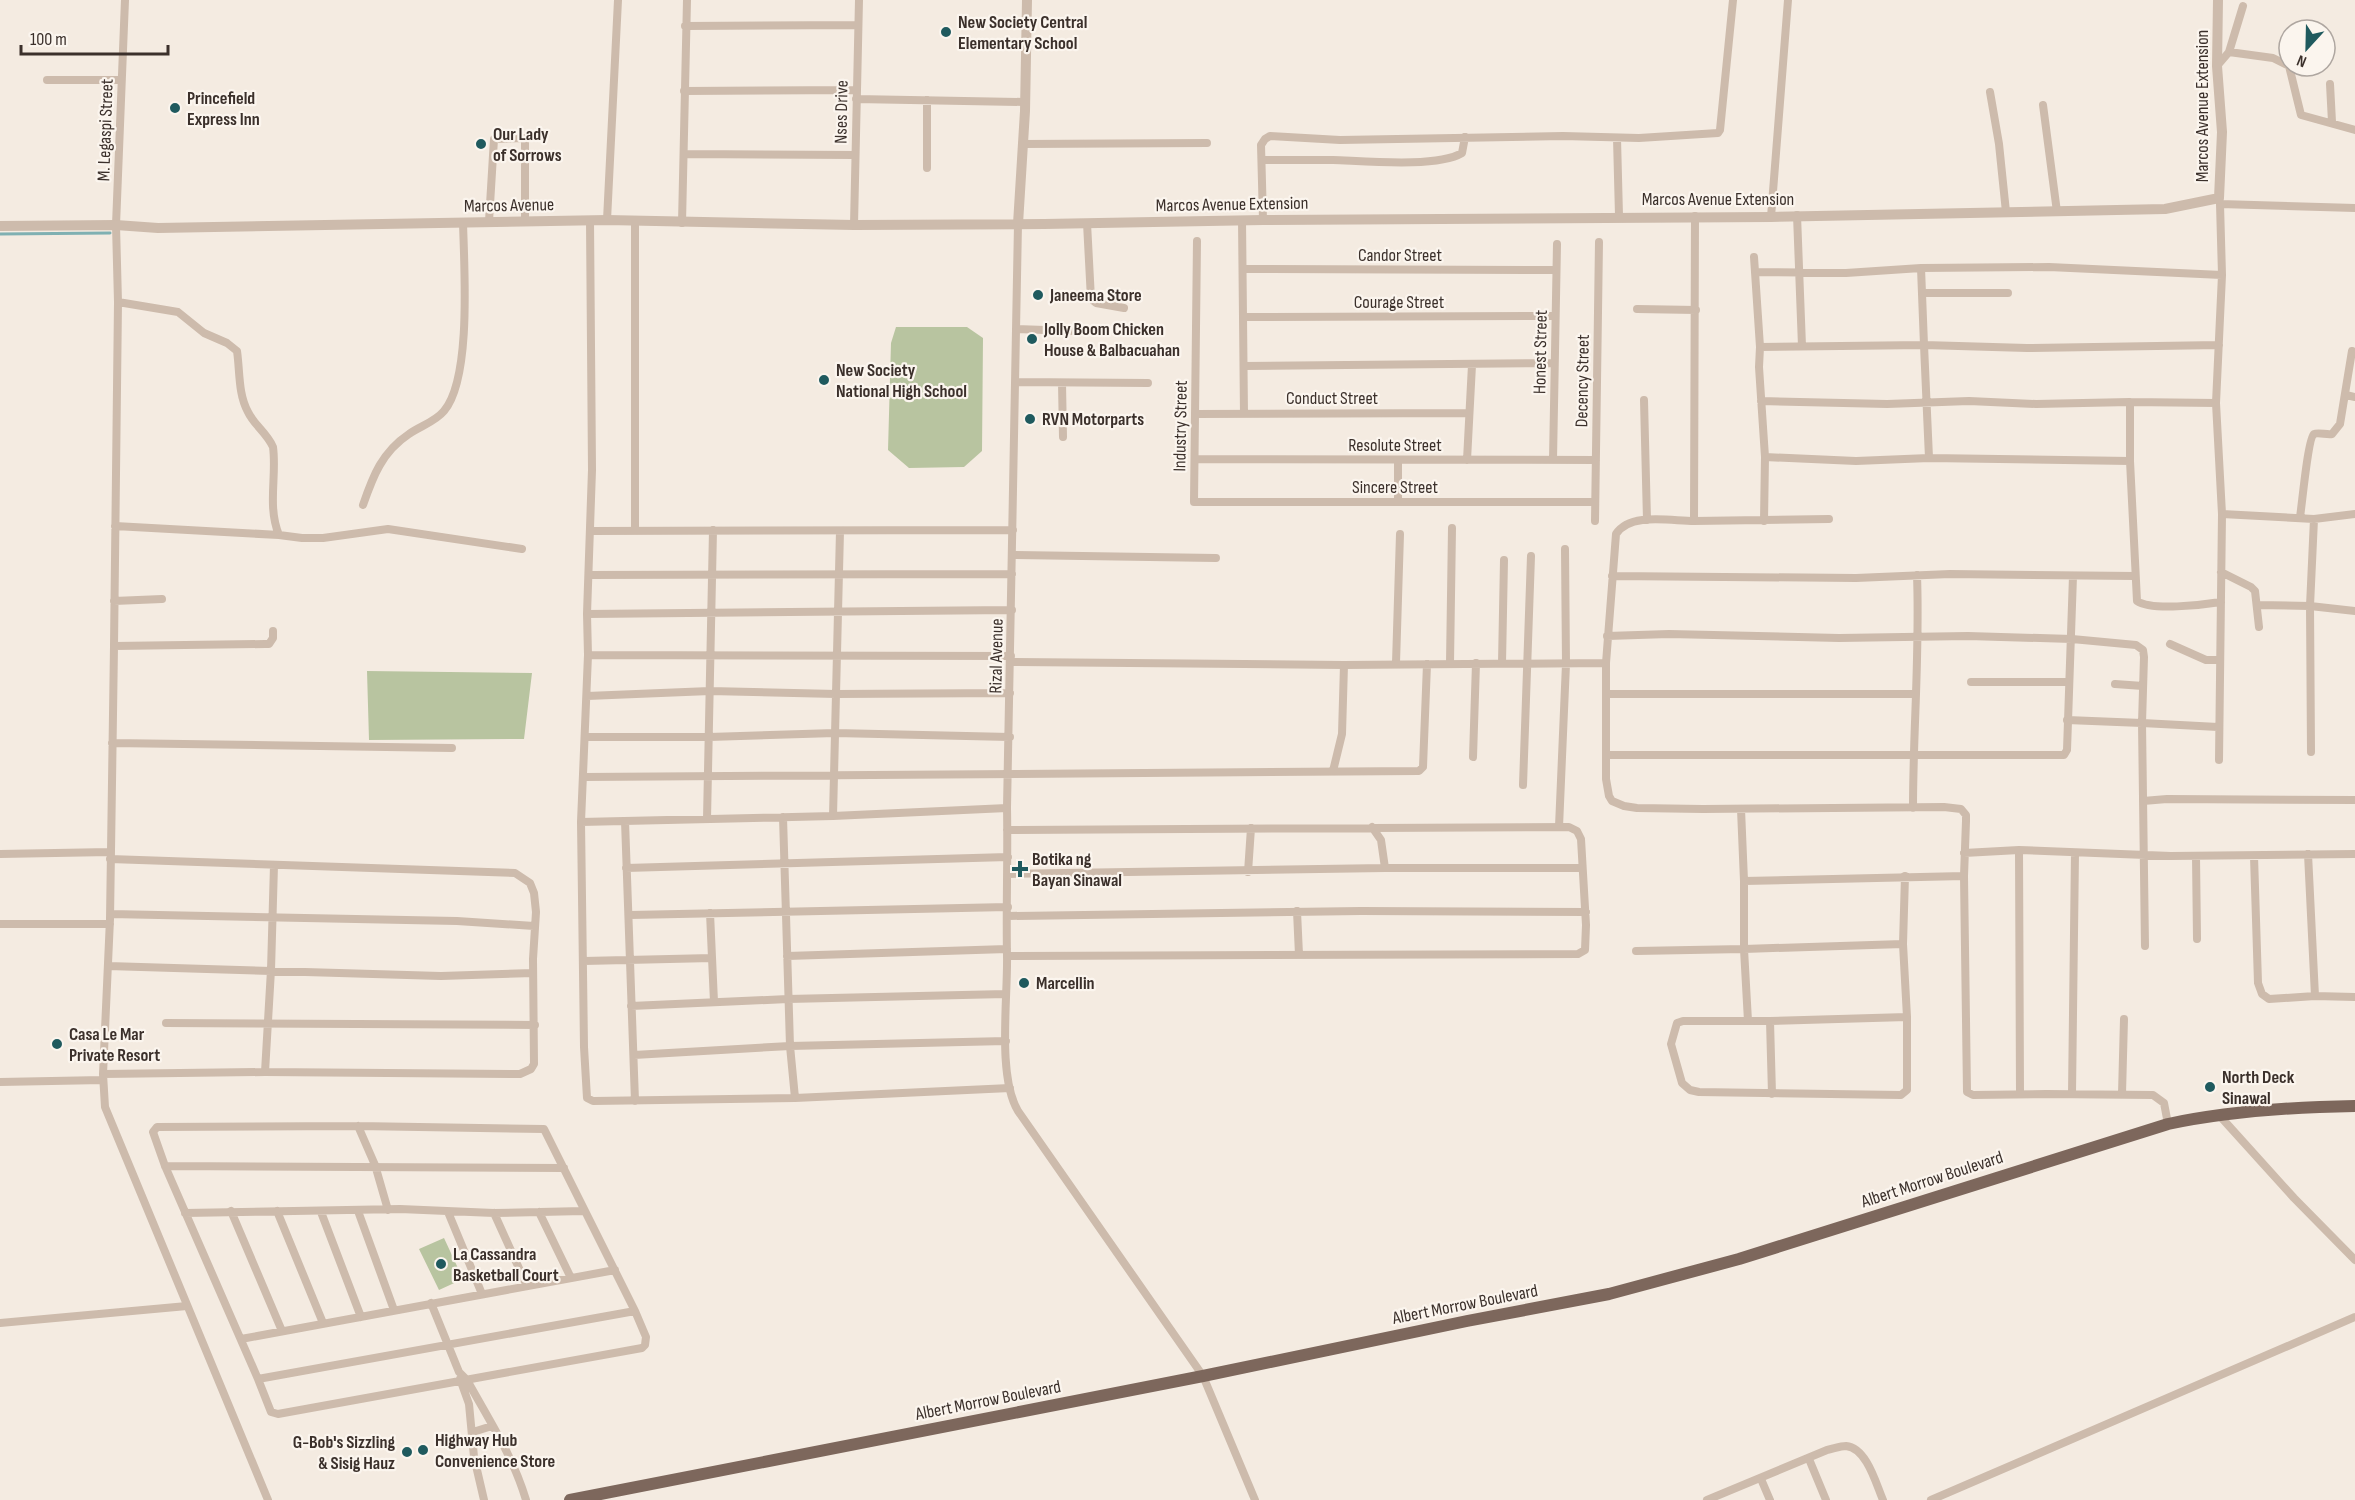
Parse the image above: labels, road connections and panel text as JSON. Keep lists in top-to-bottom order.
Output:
{
  "streets": {
    "main road": ["Albert Morrow Boulevard"],
    "street": [
      "Marcos Avenue Extension",
      "Nses Drive",
      "M. Legaspi Street",
      "Marcos Avenue",
      "Candor Street",
      "Courage Street",
      "Honest Street",
      "Decency Street",
      "Conduct Street",
      "Industry Street",
      "Resolute Street",
      "Sincere Street",
      "Rizal Avenue"
    ]
  },
  "crossings": [
    ["Marcos Avenue Extension", "Marcos Avenue"],
    ["Marcos Avenue Extension", "Rizal Avenue"],
    ["Nses Drive", "Marcos Avenue"],
    ["M. Legaspi Street", "Marcos Avenue"],
    ["Marcos Avenue", "Rizal Avenue"],
    ["Candor Street", "Honest Street"],
    ["Courage Street", "Honest Street"],
    ["Honest Street", "Resolute Street"],
    ["Decency Street", "Resolute Street"],
    ["Decency Street", "Sincere Street"],
    ["Conduct Street", "Industry Street"],
    ["Industry Street", "Resolute Street"],
    ["Industry Street", "Sincere Street"],
    ["Rizal Avenue", "Albert Morrow Boulevard"]
  ],
  "places": {
    "other": [
      "New Society Central Elementary School",
      "Princefield Express Inn",
      "Our Lady of Sorrows",
      "Janeema Store",
      "Jolly Boom Chicken House & Balbacuahan",
      "New Society National High School",
      "RVN Motorparts",
      "Marcellin",
      "Casa Le Mar Private Resort",
      "North Deck Sinawal",
      "La Cassandra Basketball Court",
      "Highway Hub Convenience Store",
      "G-Bob's Sizzling & Sisig Hauz"
    ],
    "health": ["Botika ng Bayan Sinawal"]
  },
  "scale_bar": "100 m",
  "north": "bottom"
}
